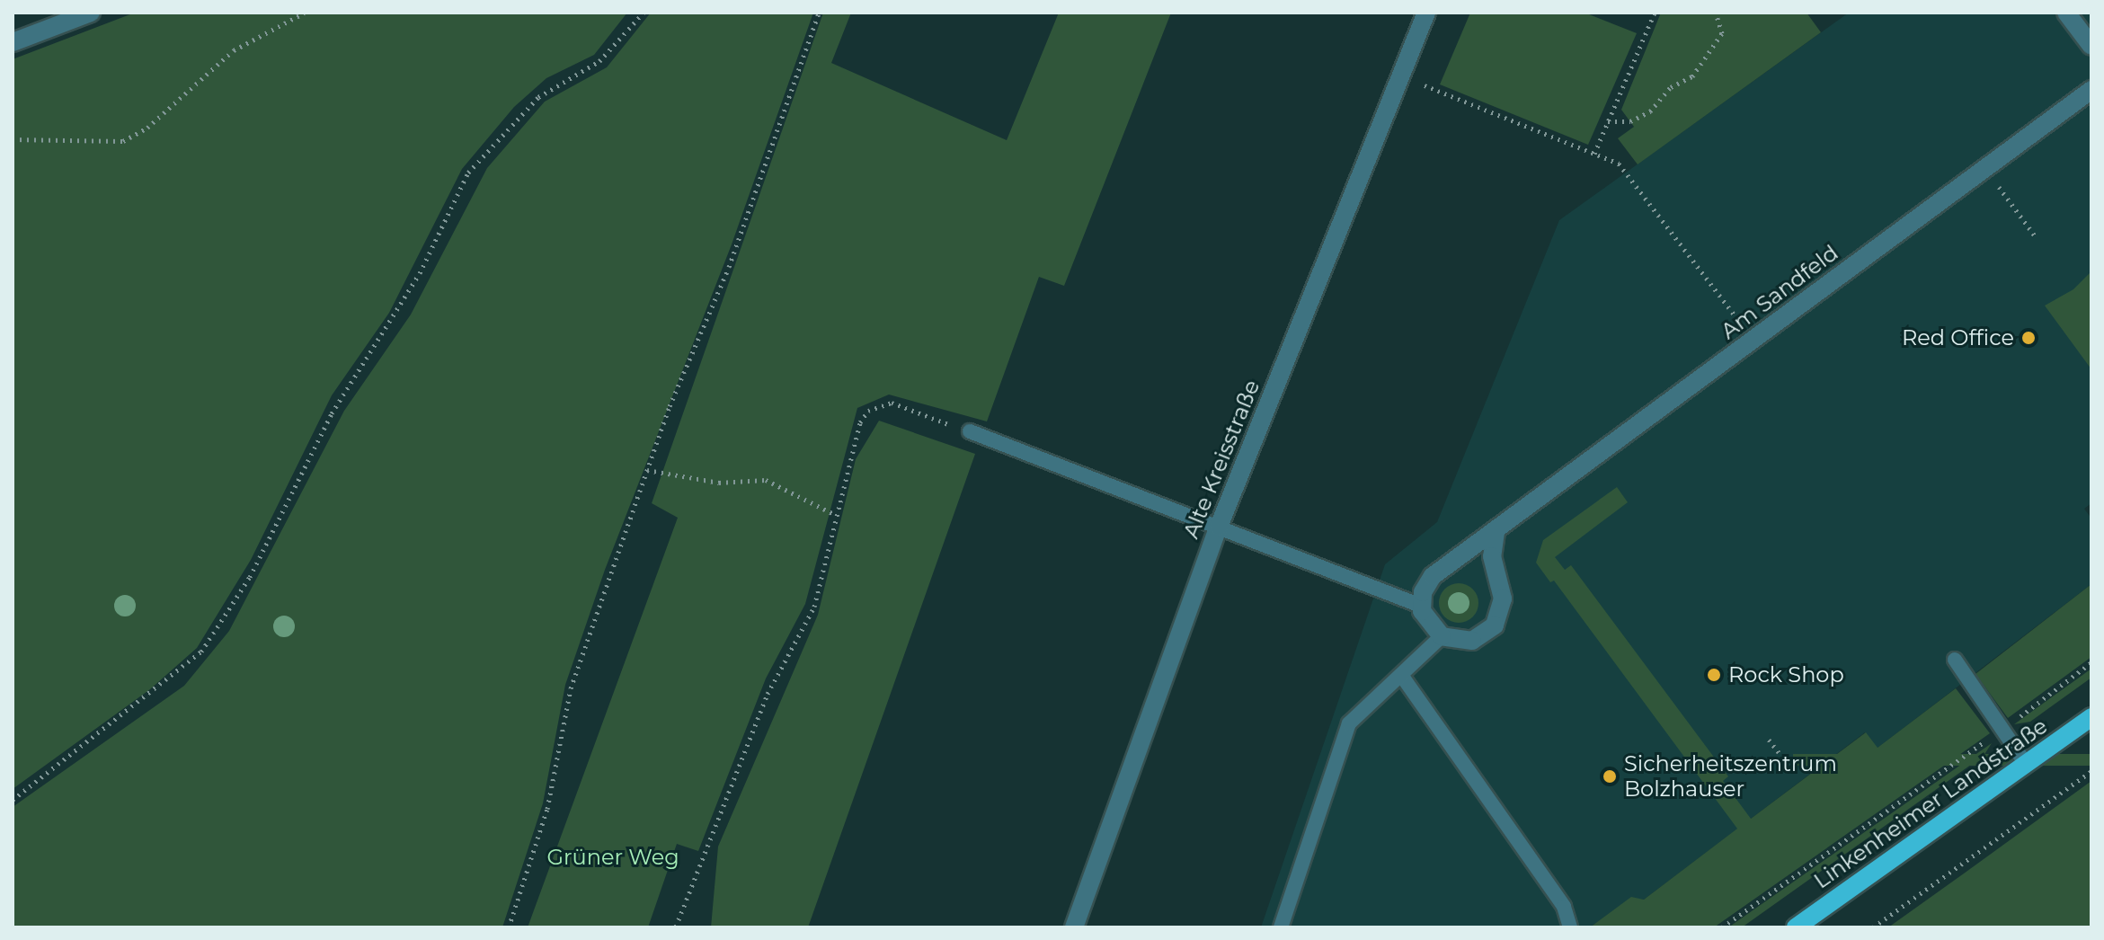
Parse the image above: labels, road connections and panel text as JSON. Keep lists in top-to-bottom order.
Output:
{
  "streets": {
    "main road": ["Linkenheimer Landstraße"],
    "street": ["Am Sandfeld", "Alte Kreisstraße"]
  },
  "parks": ["Grüner Weg"],
  "places": ["Red Office", "Rock Shop", "Sicherheitszentrum Bolzhauser"]
}
